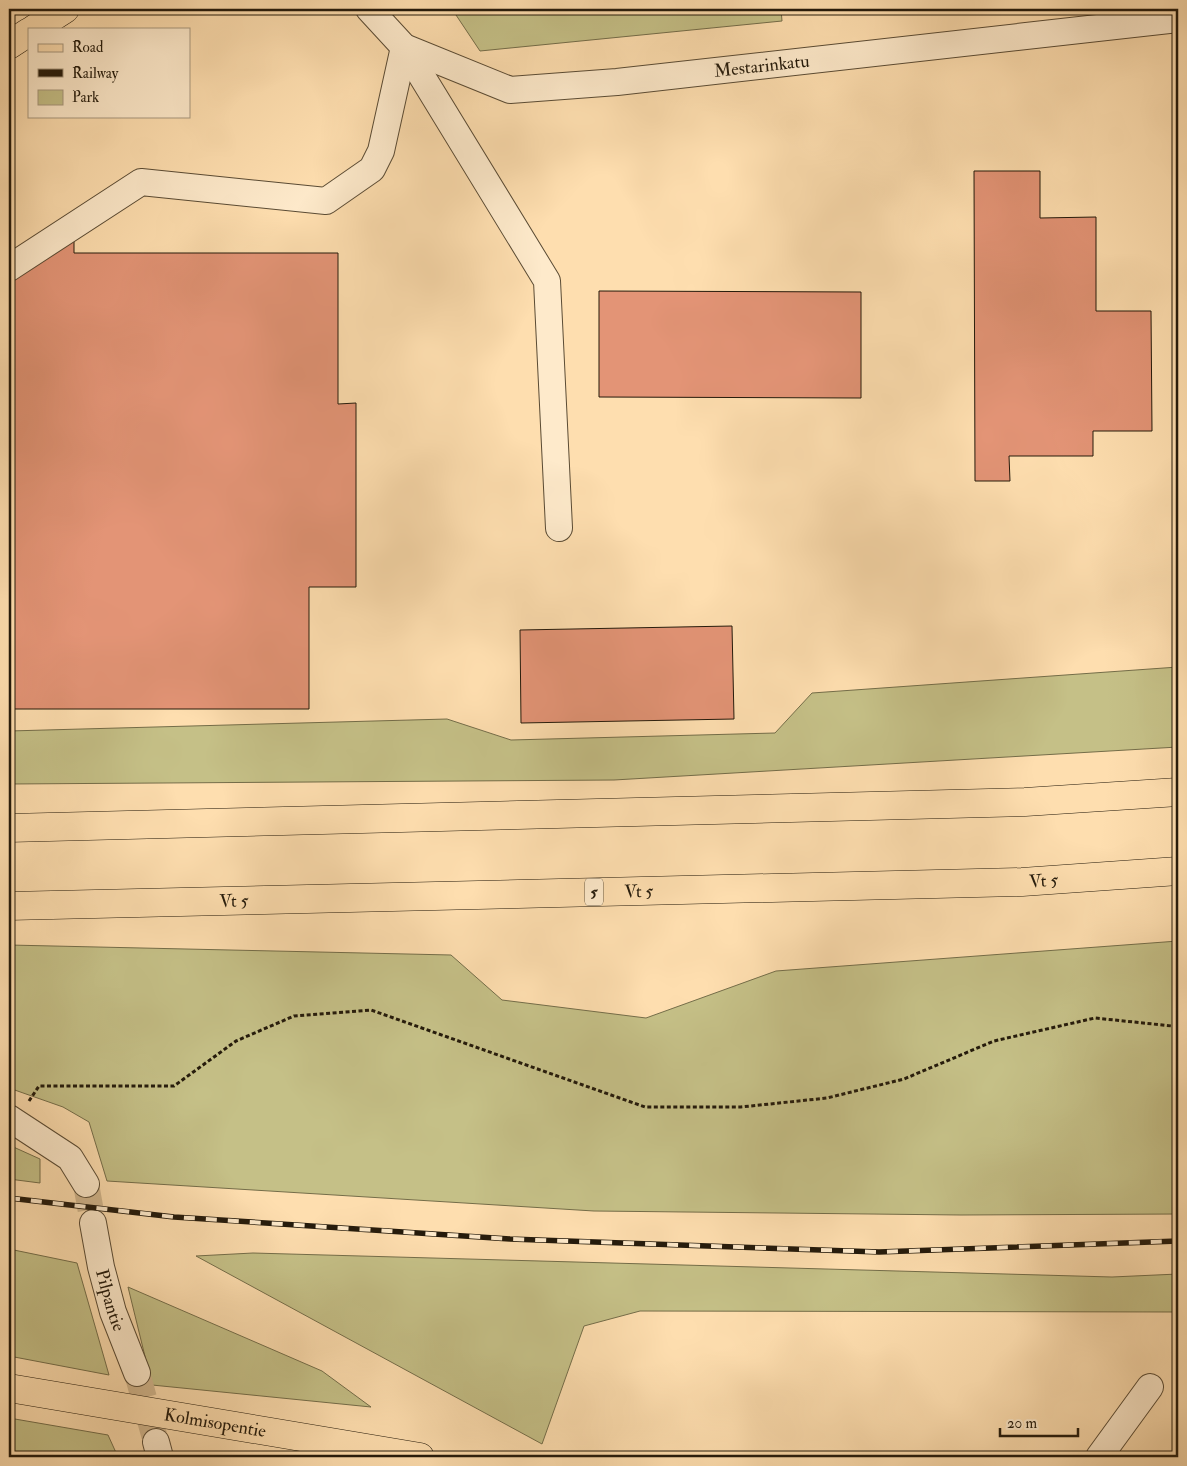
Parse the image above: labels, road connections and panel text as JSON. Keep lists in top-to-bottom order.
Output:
{
  "streets": {
    "main road": ["Vt 5", "5", "Kolmisopentie"],
    "street": ["Mestarinkatu", "Pilpantie"]
  },
  "legend": ["Road", "Railway", "Park"],
  "scale_bar": "20 m"
}
